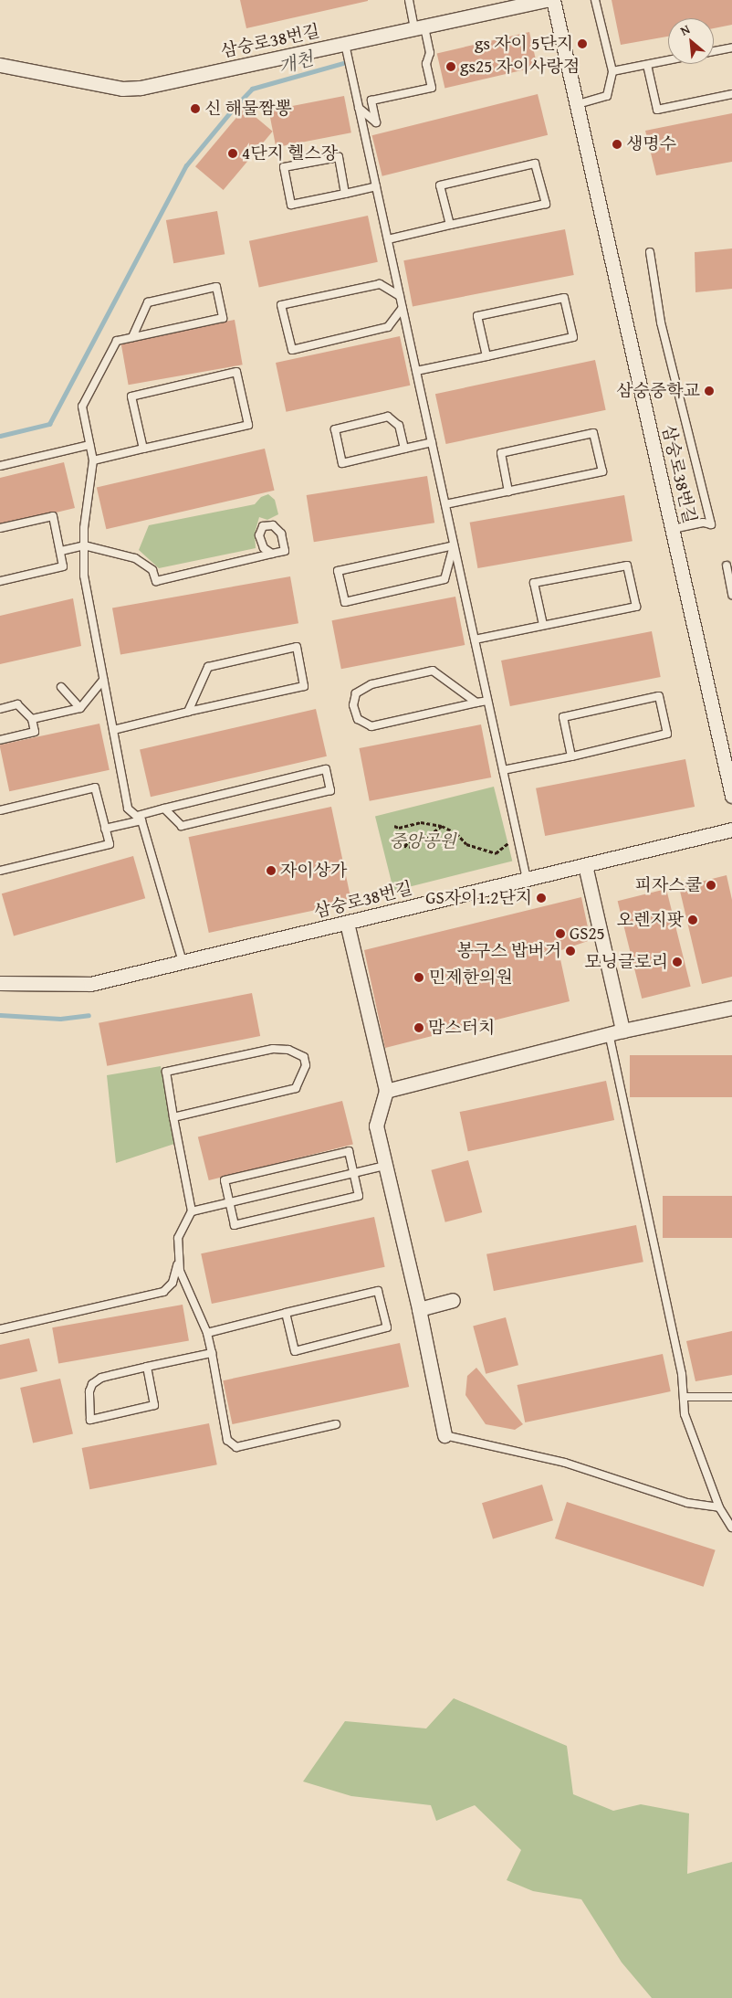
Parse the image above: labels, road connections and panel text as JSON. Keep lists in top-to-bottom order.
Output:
{
  "streets": {
    "street": ["삼숭로38번길"]
  },
  "water": ["개천"],
  "parks": ["중앙공원"],
  "places": [
    "gs 자이 5단지",
    "gs25 자이사랑점",
    "신 해물짬뽕",
    "생명수",
    "4단지 헬스장",
    "삼숭중학교",
    "자이상가",
    "피자스쿨",
    "GS자이1.2단지",
    "오렌지팟",
    "GS25",
    "봉구스 밥버거",
    "모닝글로리",
    "민제한의원",
    "맘스터치"
  ],
  "north": "top left"
}
